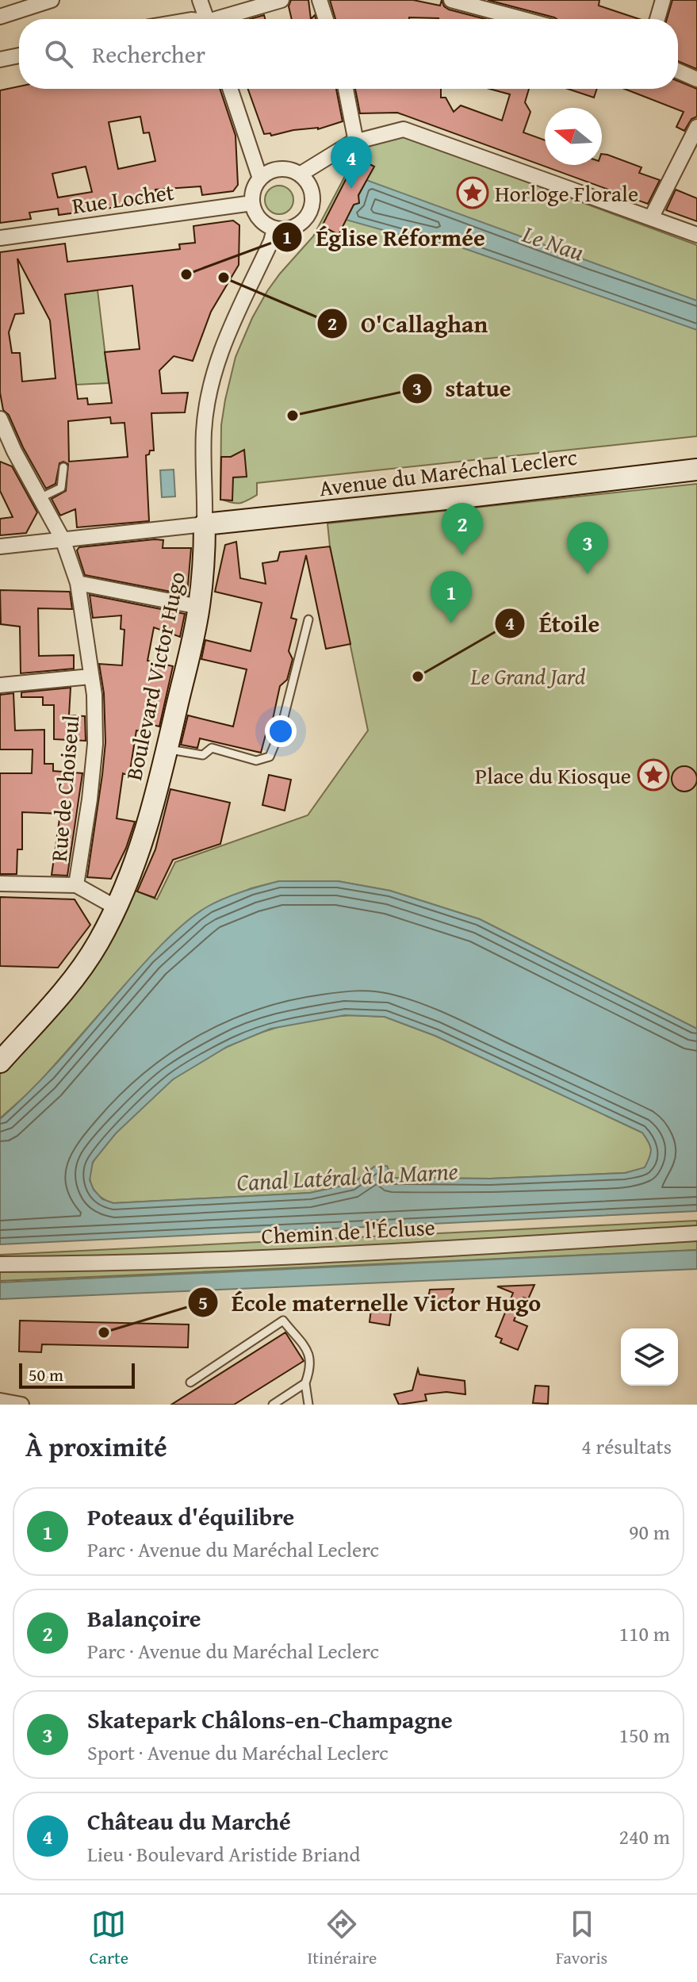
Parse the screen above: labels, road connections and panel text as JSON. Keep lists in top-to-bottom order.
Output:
{
  "streets": {
    "main road": ["Avenue du Maréchal Leclerc", "Boulevard Victor Hugo"],
    "street": ["Rue Lochet", "Rue de Choiseul", "Chemin de l'Écluse"]
  },
  "crossings": [
    ["Rue Lochet", "Boulevard Victor Hugo"],
    ["Avenue du Maréchal Leclerc", "Boulevard Victor Hugo"]
  ],
  "water": ["Le Nau", "Canal Latéral à la Marne"],
  "parks": ["Le Grand Jard"],
  "places": {
    "place": ["Horloge Florale", "Place du Kiosque"],
    "other": [
      "Église Réformée",
      "O'Callaghan",
      "statue",
      "Étoile",
      "École maternelle Victor Hugo"
    ]
  },
  "scale_bar": "50 m",
  "north": "left",
  "page": {
    "search": "Rechercher",
    "pins": [
      "4",
      "2",
      "3",
      "1"
    ],
    "scale": "50 m",
    "heading": ["À proximité", "4 résultats"],
    "list": [
      {
        "mark": "1",
        "name": "Poteaux d'équilibre",
        "note": "Parc · Avenue du Maréchal Leclerc",
        "value": "90 m"
      },
      {
        "mark": "2",
        "name": "Balançoire",
        "note": "Parc · Avenue du Maréchal Leclerc",
        "value": "110 m"
      },
      {
        "mark": "3",
        "name": "Skatepark Châlons-en-Champagne",
        "note": "Sport · Avenue du Maréchal Leclerc",
        "value": "150 m"
      },
      {
        "mark": "4",
        "name": "Château du Marché",
        "note": "Lieu · Boulevard Aristide Briand",
        "value": "240 m"
      }
    ],
    "nav": ["Carte", "Itinéraire", "Favoris"]
  }
}
